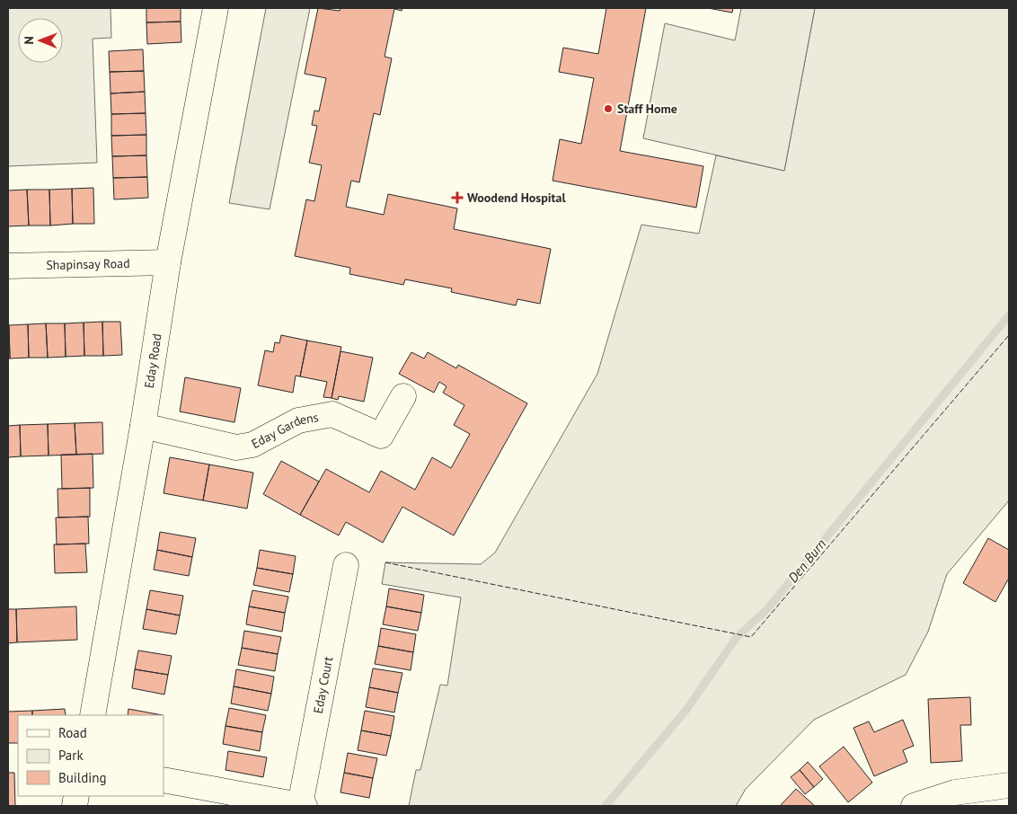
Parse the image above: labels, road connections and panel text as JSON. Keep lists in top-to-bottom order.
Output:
{
  "streets": {
    "street": [
      "Shapinsay Road",
      "Eday Road",
      "Eday Gardens",
      "Eday Court"
    ]
  },
  "crossings": [
    ["Shapinsay Road", "Eday Road"],
    ["Eday Road", "Eday Gardens"]
  ],
  "water": ["Den Burn"],
  "places": {
    "other": ["Staff Home"],
    "health": ["Woodend Hospital"]
  },
  "legend": ["Road", "Park", "Building"],
  "north": "left"
}
